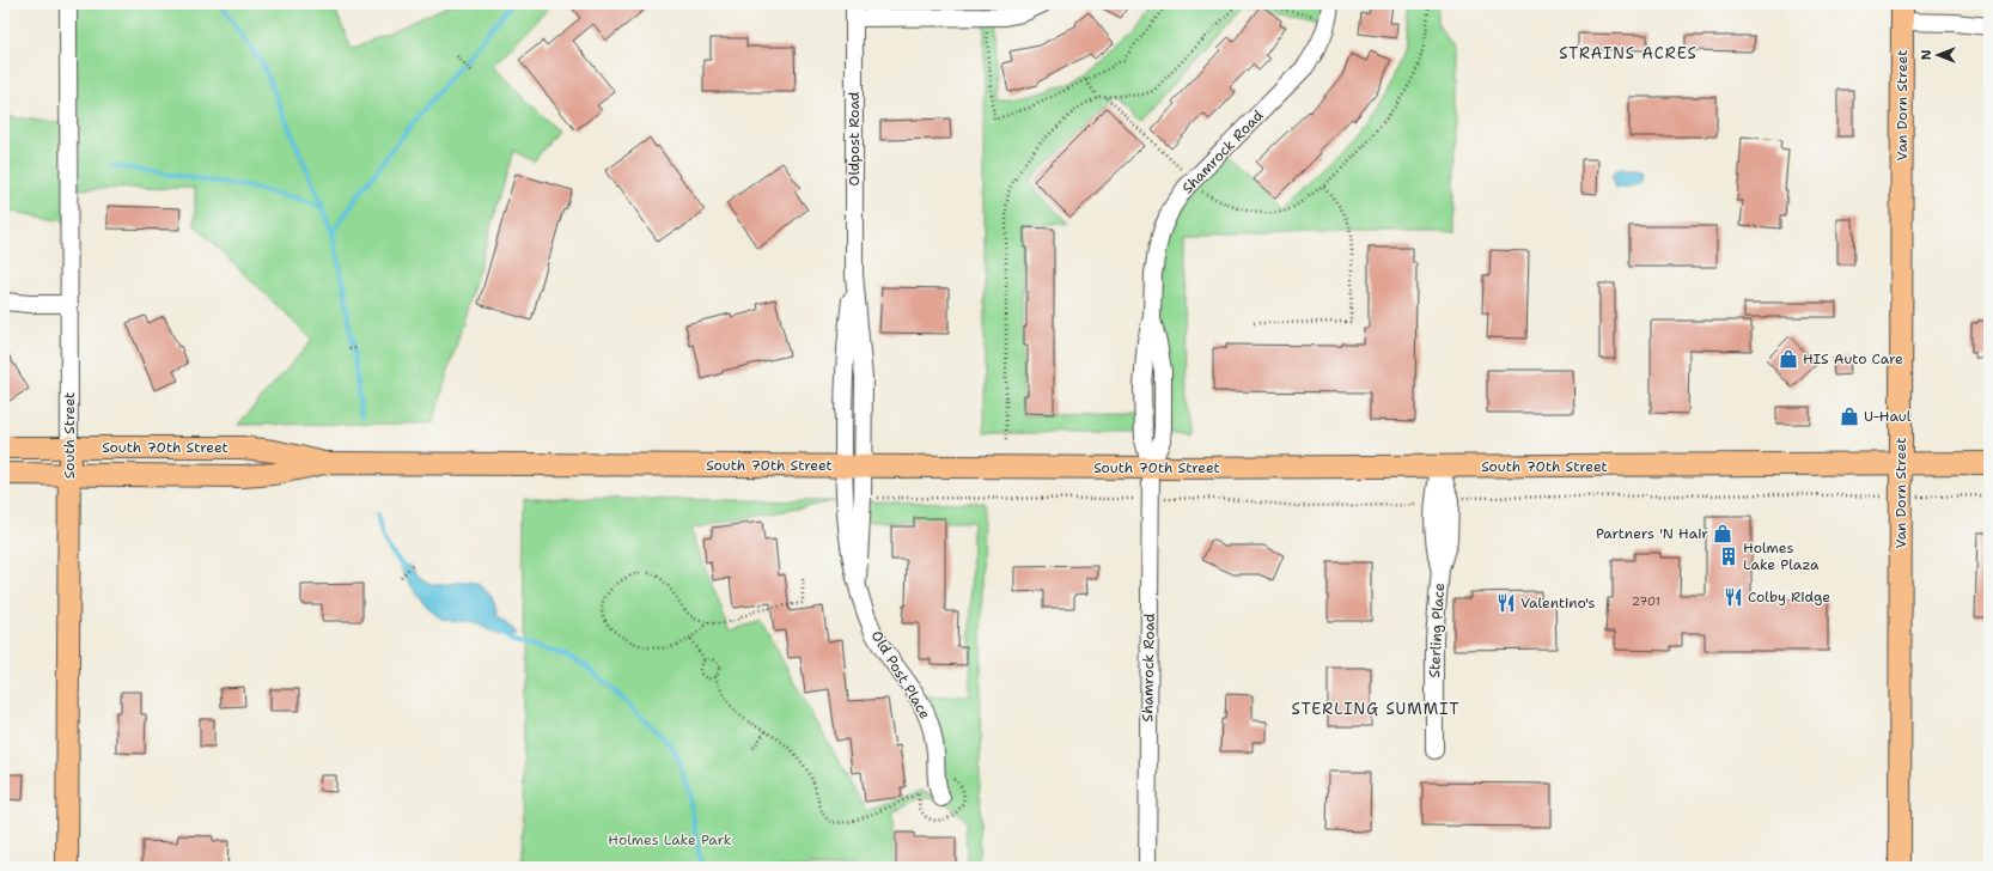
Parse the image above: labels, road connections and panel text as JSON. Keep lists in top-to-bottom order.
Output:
{
  "streets": {
    "main road": ["Van Dorn Street", "South Street", "South 70th Street"],
    "street": [
      "Oldpost Road",
      "Shamrock Road",
      "Sterling Place",
      "Old Post Place"
    ]
  },
  "crossings": [
    ["Van Dorn Street", "South 70th Street"],
    ["Oldpost Road", "South 70th Street"],
    ["Oldpost Road", "Old Post Place"],
    ["Shamrock Road", "South 70th Street"],
    ["South Street", "South 70th Street"],
    ["South 70th Street", "Sterling Place"],
    ["South 70th Street", "Old Post Place"]
  ],
  "districts": ["STRAINS ACRES", "STERLING SUMMIT"],
  "parks": ["Holmes Lake Park"],
  "places": {
    "shop": ["HIS Auto Care", "U-Haul", "Partners 'N Hair"],
    "building": ["Holmes Lake Plaza"],
    "restaurant": ["Colby Ridge", "Valentino's"]
  },
  "house_numbers": ["2701"],
  "north": "left"
}
